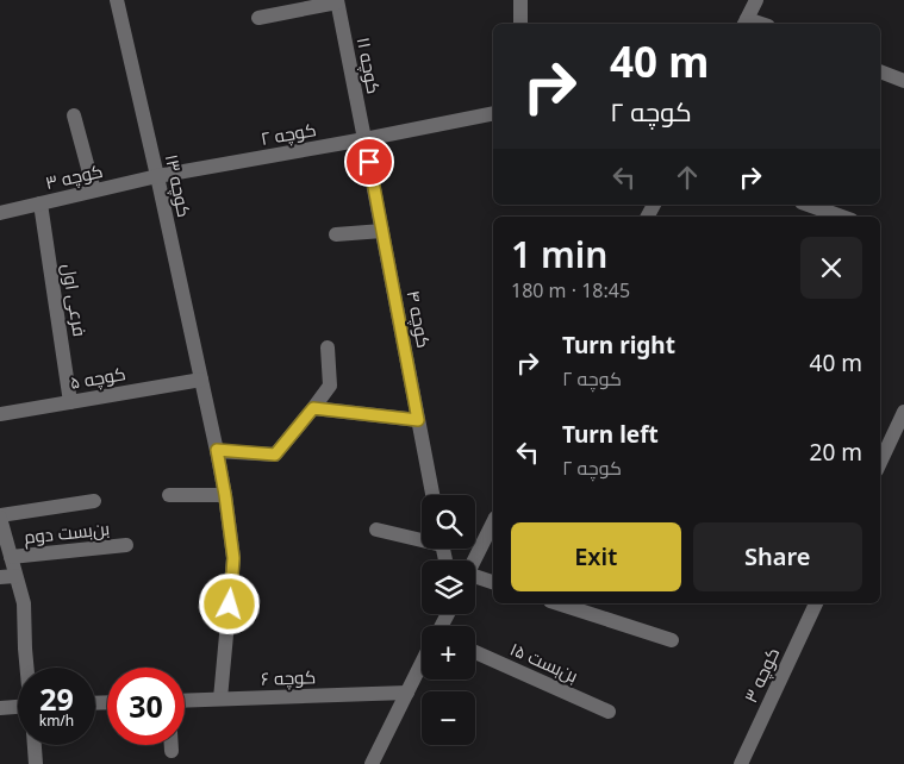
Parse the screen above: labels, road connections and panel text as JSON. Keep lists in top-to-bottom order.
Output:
{
  "streets": {
    "street": [
      "کوچه ۱۱",
      "کوچه ۲",
      "کوچه ۳",
      "کوچه ۱۳",
      "فرعی اول",
      "کوچه ۴",
      "کوچه ۵",
      "بن‌بست دوم",
      "بن‌بست ۱۵",
      "کوچه ۶"
    ]
  },
  "crossings": [
    ["کوچه ۱۱", "کوچه ۲"],
    ["کوچه ۱۱", "کوچه ۴"],
    ["کوچه ۲", "کوچه ۳"],
    ["کوچه ۲", "کوچه ۱۳"],
    ["کوچه ۲", "کوچه ۴"],
    ["کوچه ۳", "کوچه ۱۳"],
    ["کوچه ۳", "فرعی اول"],
    ["کوچه ۱۳", "کوچه ۵"],
    ["فرعی اول", "کوچه ۵"]
  ],
  "page": {
    "turn": ["40 m", "کوچه ۲"],
    "heading": ["1 min", "180 m · 18:45"],
    "list": [
      {
        "name": "Turn right",
        "note": "کوچه ۲",
        "value": "40 m"
      },
      {
        "name": "Turn left",
        "note": "کوچه ۲",
        "value": "20 m"
      }
    ],
    "map_buttons": ["+", "−"],
    "buttons": ["Exit", "Share"],
    "speed": "29 km/h",
    "limit": "30"
  }
}
